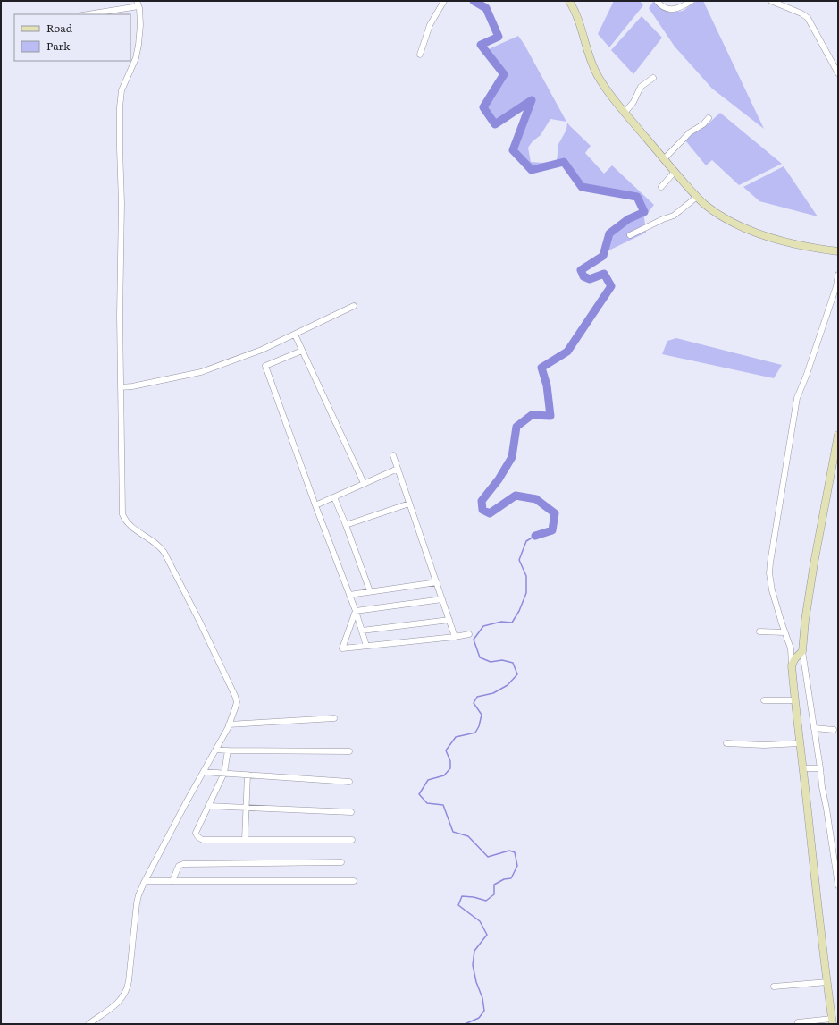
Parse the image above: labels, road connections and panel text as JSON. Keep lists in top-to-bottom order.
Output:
{
  "legend": ["Road", "Park"]
}
